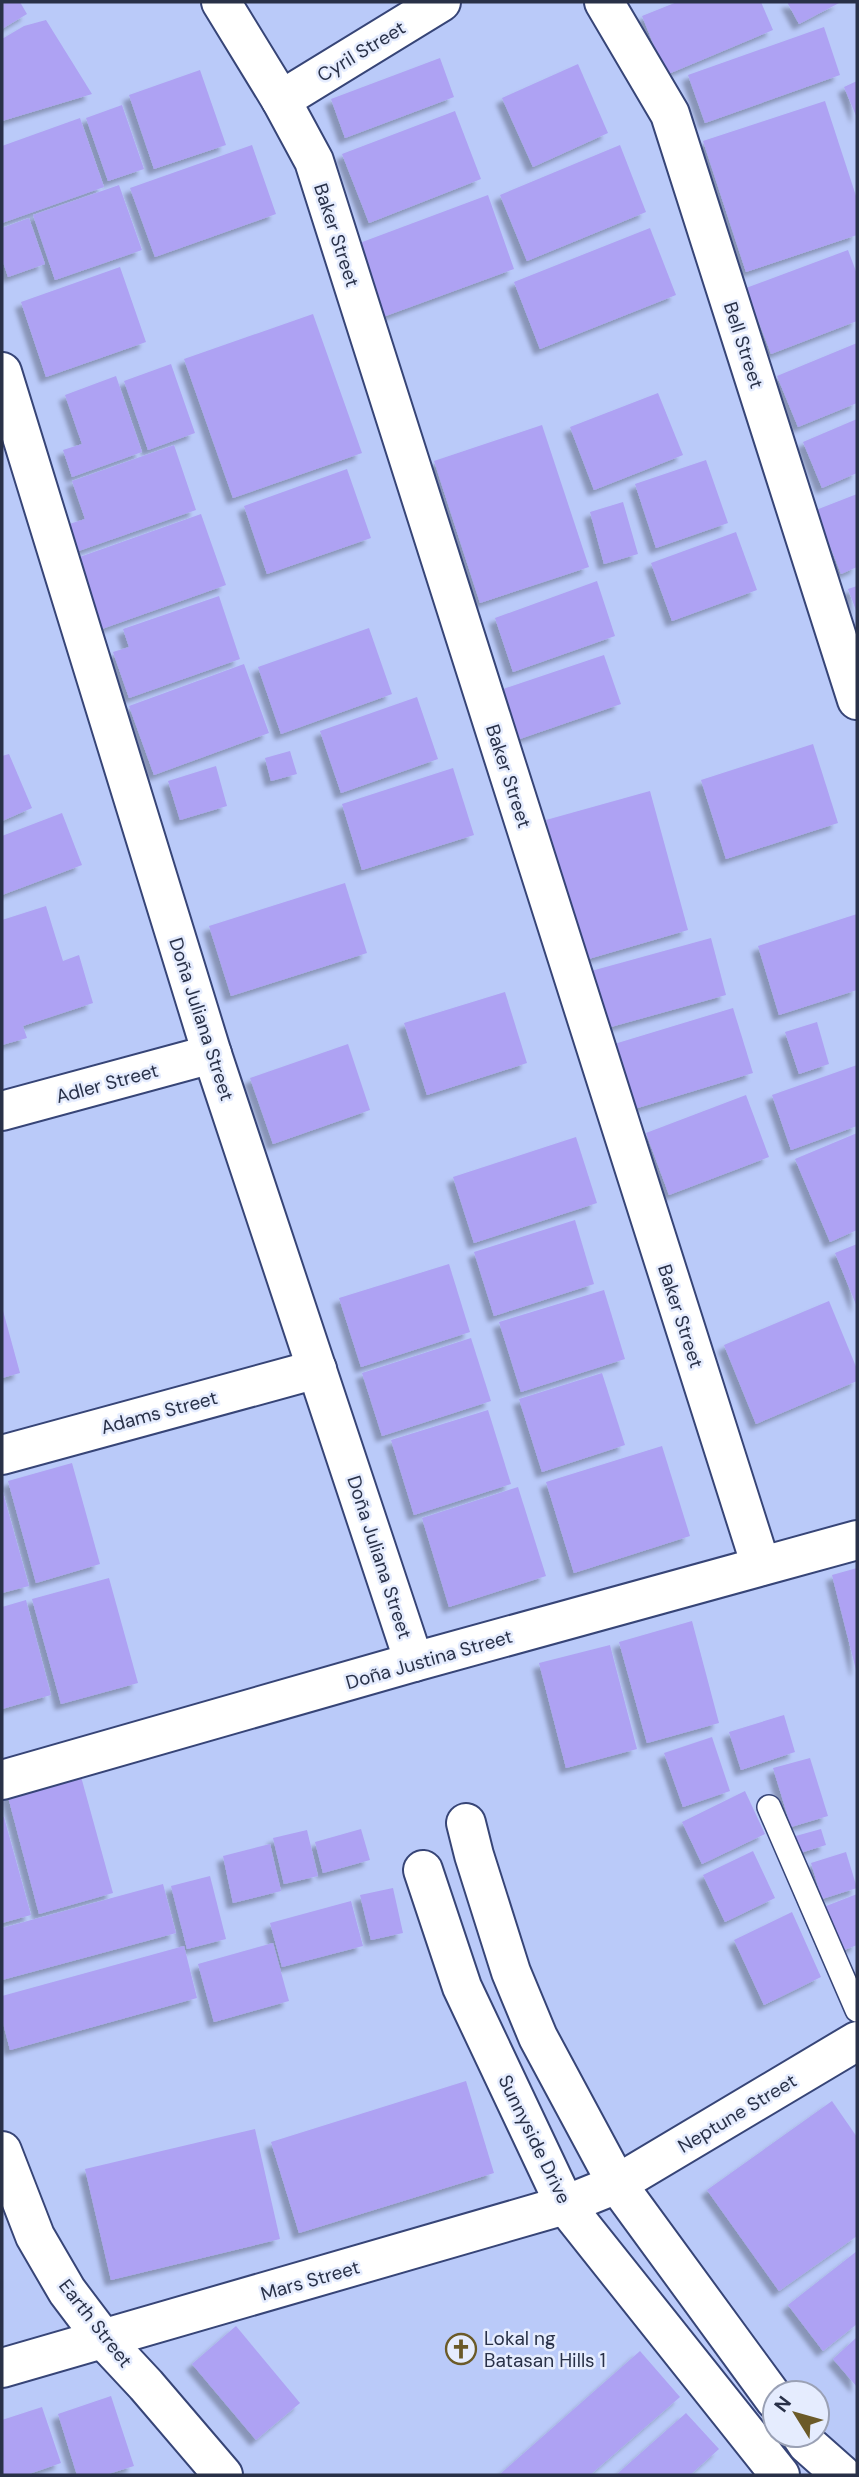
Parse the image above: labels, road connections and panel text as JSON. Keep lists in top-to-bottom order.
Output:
{
  "streets": {
    "street": [
      "Cyril Street",
      "Baker Street",
      "Bell Street",
      "Doña Juliana Street",
      "Adler Street",
      "Adams Street",
      "Doña Justina Street",
      "Neptune Street",
      "Sunnyside Drive",
      "Mars Street",
      "Earth Street"
    ]
  },
  "crossings": [
    ["Cyril Street", "Baker Street"],
    ["Baker Street", "Doña Justina Street"],
    ["Doña Juliana Street", "Adler Street"],
    ["Doña Juliana Street", "Adams Street"],
    ["Doña Juliana Street", "Doña Justina Street"],
    ["Neptune Street", "Mars Street"],
    ["Sunnyside Drive", "Mars Street"],
    ["Mars Street", "Earth Street"]
  ],
  "places": {
    "church": ["Lokal ng Batasan Hills 1"]
  },
  "north": "top left"
}
